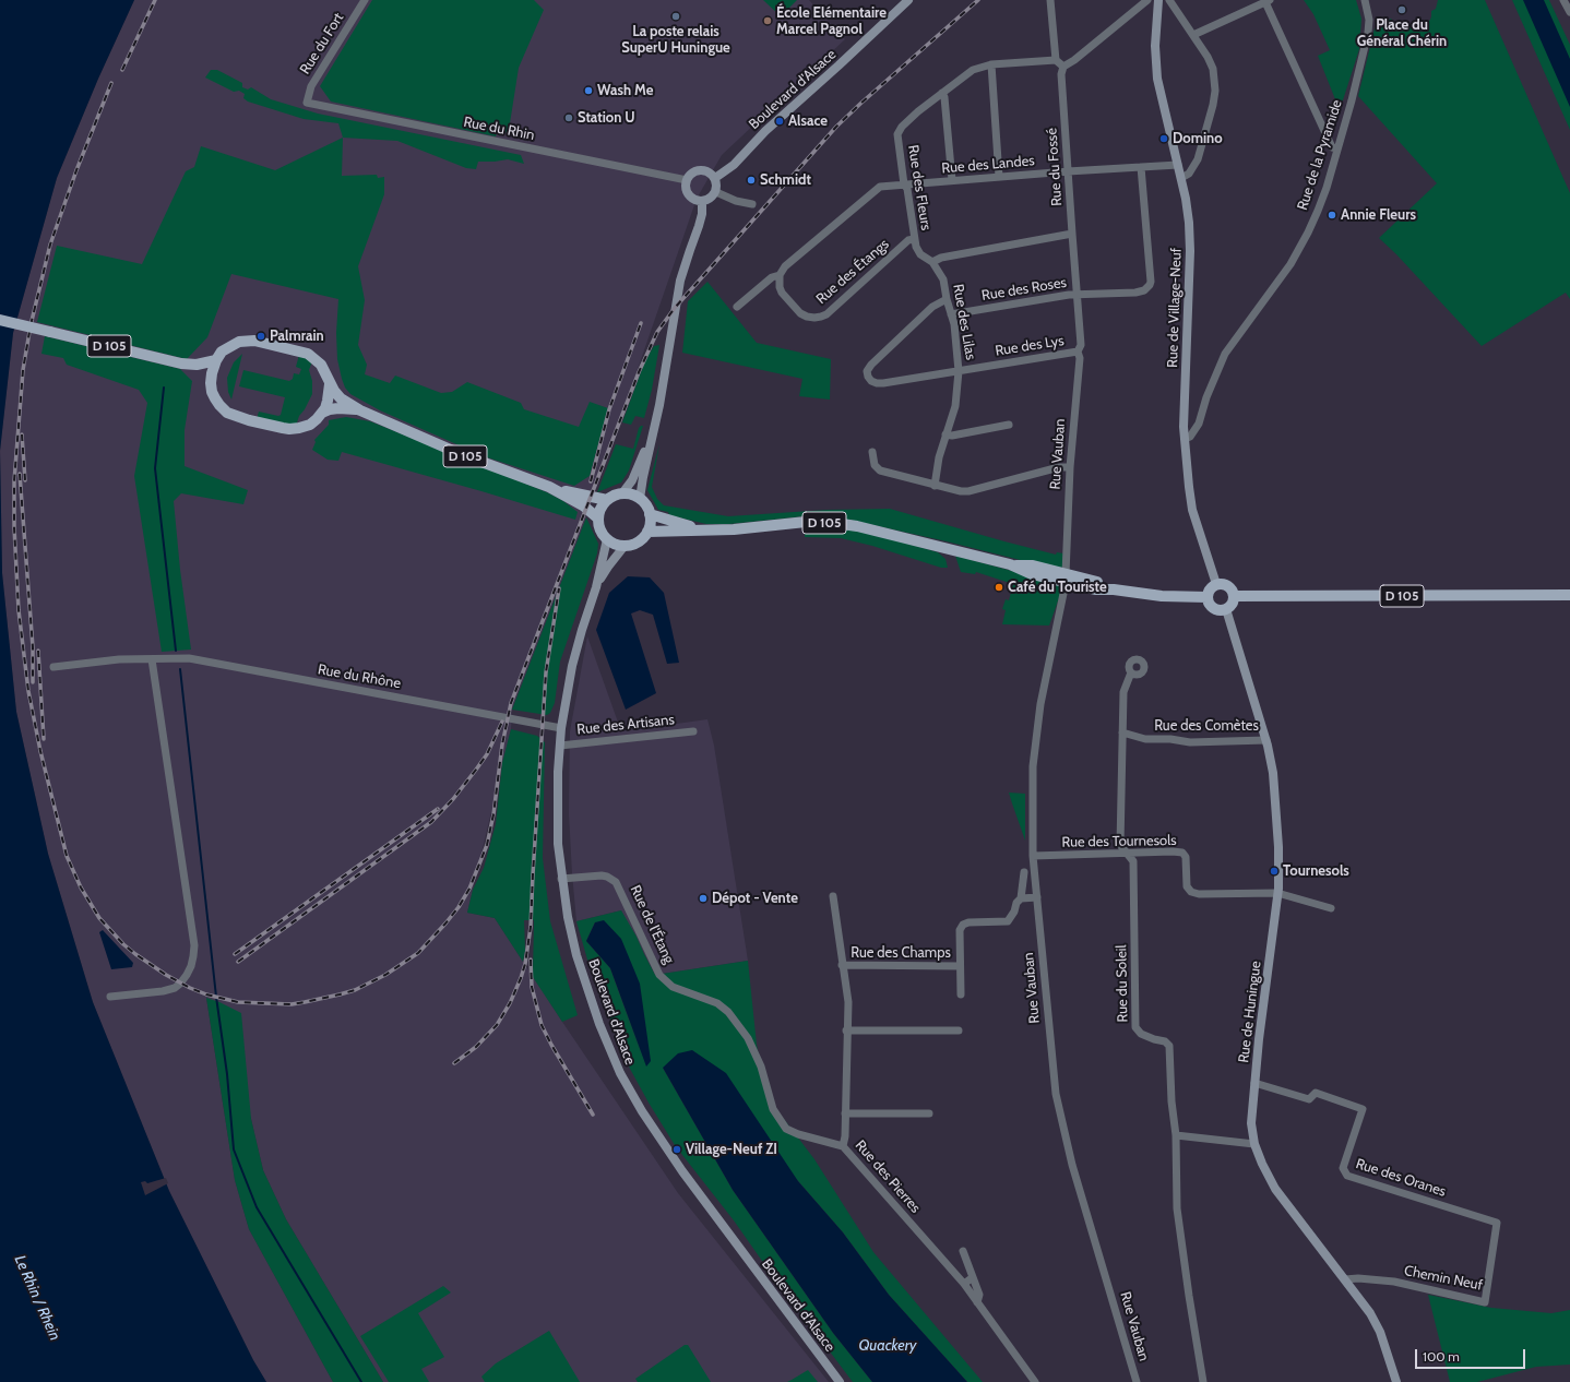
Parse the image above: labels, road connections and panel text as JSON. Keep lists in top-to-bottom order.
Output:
{
  "streets": {
    "main road": ["D 105"],
    "street": [
      "Rue du Fort",
      "Boulevard d'Alsace",
      "Rue du Rhin",
      "Rue de la Pyramide",
      "Rue des Landes",
      "Rue du Fossé",
      "Rue des Fleurs",
      "Rue des Étangs",
      "Rue des Roses",
      "Rue de Village-Neuf",
      "Rue des Lilas",
      "Rue des Lys",
      "Rue Vauban",
      "Rue du Rhône",
      "Rue des Artisans",
      "Rue des Comètes",
      "Rue des Tournesols",
      "Rue de l'Étang",
      "Rue des Champs",
      "Rue du Soleil",
      "Rue de Huningue",
      "Rue des Pierres",
      "Rue des Oranes",
      "Chemin Neuf"
    ]
  },
  "crossings": [
    ["Rue du Fort", "Rue du Rhin"],
    ["Boulevard d'Alsace", "Rue du Rhin"],
    ["Boulevard d'Alsace", "D 105"],
    ["Boulevard d'Alsace", "Rue du Rhône"],
    ["Boulevard d'Alsace", "Rue des Artisans"],
    ["Boulevard d'Alsace", "Rue de l'Étang"],
    ["Rue de la Pyramide", "Rue de Village-Neuf"],
    ["Rue des Landes", "Rue du Fossé"],
    ["Rue des Landes", "Rue des Fleurs"],
    ["Rue des Landes", "Rue des Roses"],
    ["Rue des Landes", "Rue de Village-Neuf"],
    ["Rue du Fossé", "Rue des Roses"],
    ["Rue du Fossé", "Rue Vauban"],
    ["Rue des Fleurs", "Rue des Étangs"],
    ["Rue des Fleurs", "Rue des Lilas"],
    ["Rue des Roses", "Rue des Lilas"],
    ["Rue des Lilas", "Rue des Lys"],
    ["D 105", "Rue Vauban"],
    ["D 105", "Rue de Huningue"],
    ["Rue des Lys", "Rue Vauban"],
    ["Rue Vauban", "Rue des Tournesols"],
    ["Rue des Comètes", "Rue du Soleil"],
    ["Rue des Comètes", "Rue de Huningue"],
    ["Rue des Tournesols", "Rue du Soleil"],
    ["Rue des Tournesols", "Rue de Huningue"],
    ["Rue de l'Étang", "Rue des Pierres"],
    ["Rue des Champs", "Rue des Pierres"],
    ["Rue de Huningue", "Rue des Oranes"],
    ["Rue de Huningue", "Chemin Neuf"],
    ["Rue des Oranes", "Chemin Neuf"]
  ],
  "water": ["Le Rhin / Rhein", "Quackery"],
  "places": [
    "Place du Général Chérin",
    "La poste relais SuperU Huningue",
    "École Elémentaire Marcel Pagnol",
    "Wash Me",
    "Station U",
    "Alsace",
    "Domino",
    "Schmidt",
    "Annie Fleurs",
    "Palmrain",
    "Café du Touriste",
    "Tournesols",
    "Dépot - Vente",
    "Village-Neuf ZI"
  ],
  "scale_bar": "100 m"
}
